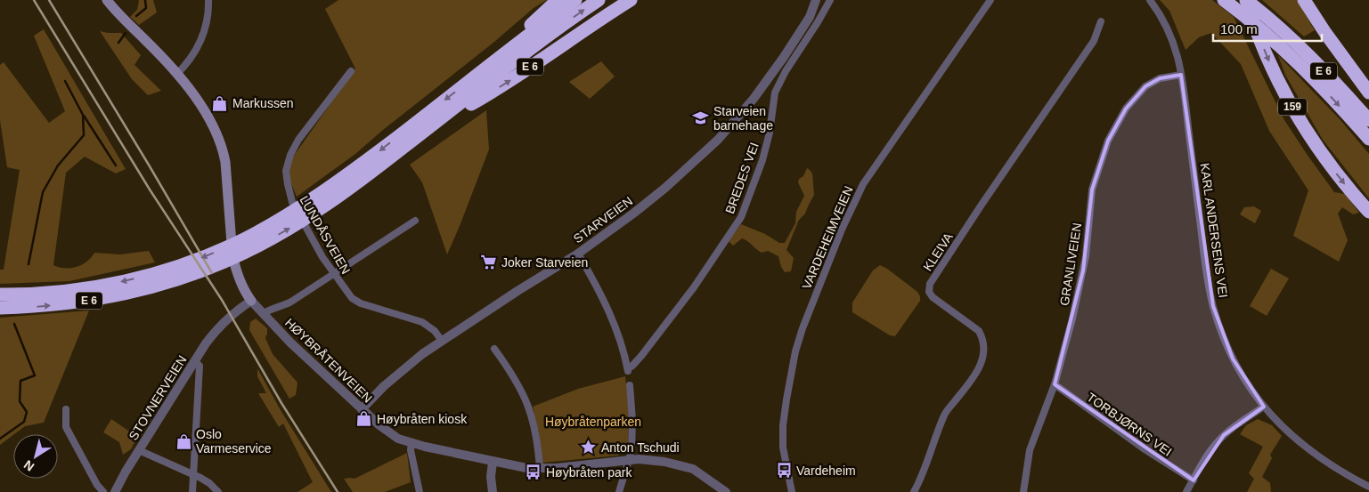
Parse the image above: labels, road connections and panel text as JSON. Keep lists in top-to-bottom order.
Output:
{
  "streets": {
    "highway": ["E 6", "159"],
    "main road": ["HØYBRÅTENVEIEN"],
    "street": [
      "BREDES VEI",
      "STARVEIEN",
      "KARL ANDERSENS VEI",
      "LUNDÅSVEIEN",
      "VARDEHEIMVEIEN",
      "KLEIVA",
      "GRANLIVEIEN",
      "STOVNERVEIEN",
      "TORBJØRNS VEI"
    ]
  },
  "crossings": [
    ["E 6", "159"],
    ["BREDES VEI", "STARVEIEN"],
    ["STARVEIEN", "LUNDÅSVEIEN"],
    ["STARVEIEN", "HØYBRÅTENVEIEN"],
    ["KARL ANDERSENS VEI", "GRANLIVEIEN"],
    ["GRANLIVEIEN", "TORBJØRNS VEI"],
    ["HØYBRÅTENVEIEN", "STOVNERVEIEN"]
  ],
  "parks": ["Høybråtenparken"],
  "places": {
    "shop": ["Markussen", "Høybråten kiosk", "Oslo Varmeservice"],
    "school or university": ["Starveien barnehage"],
    "supermarket": ["Joker Starveien"],
    "place": ["Anton Tschudi"],
    "bus stop": ["Vardeheim", "Høybråten park"]
  },
  "scale_bar": "100 m",
  "north": "bottom left"
}
